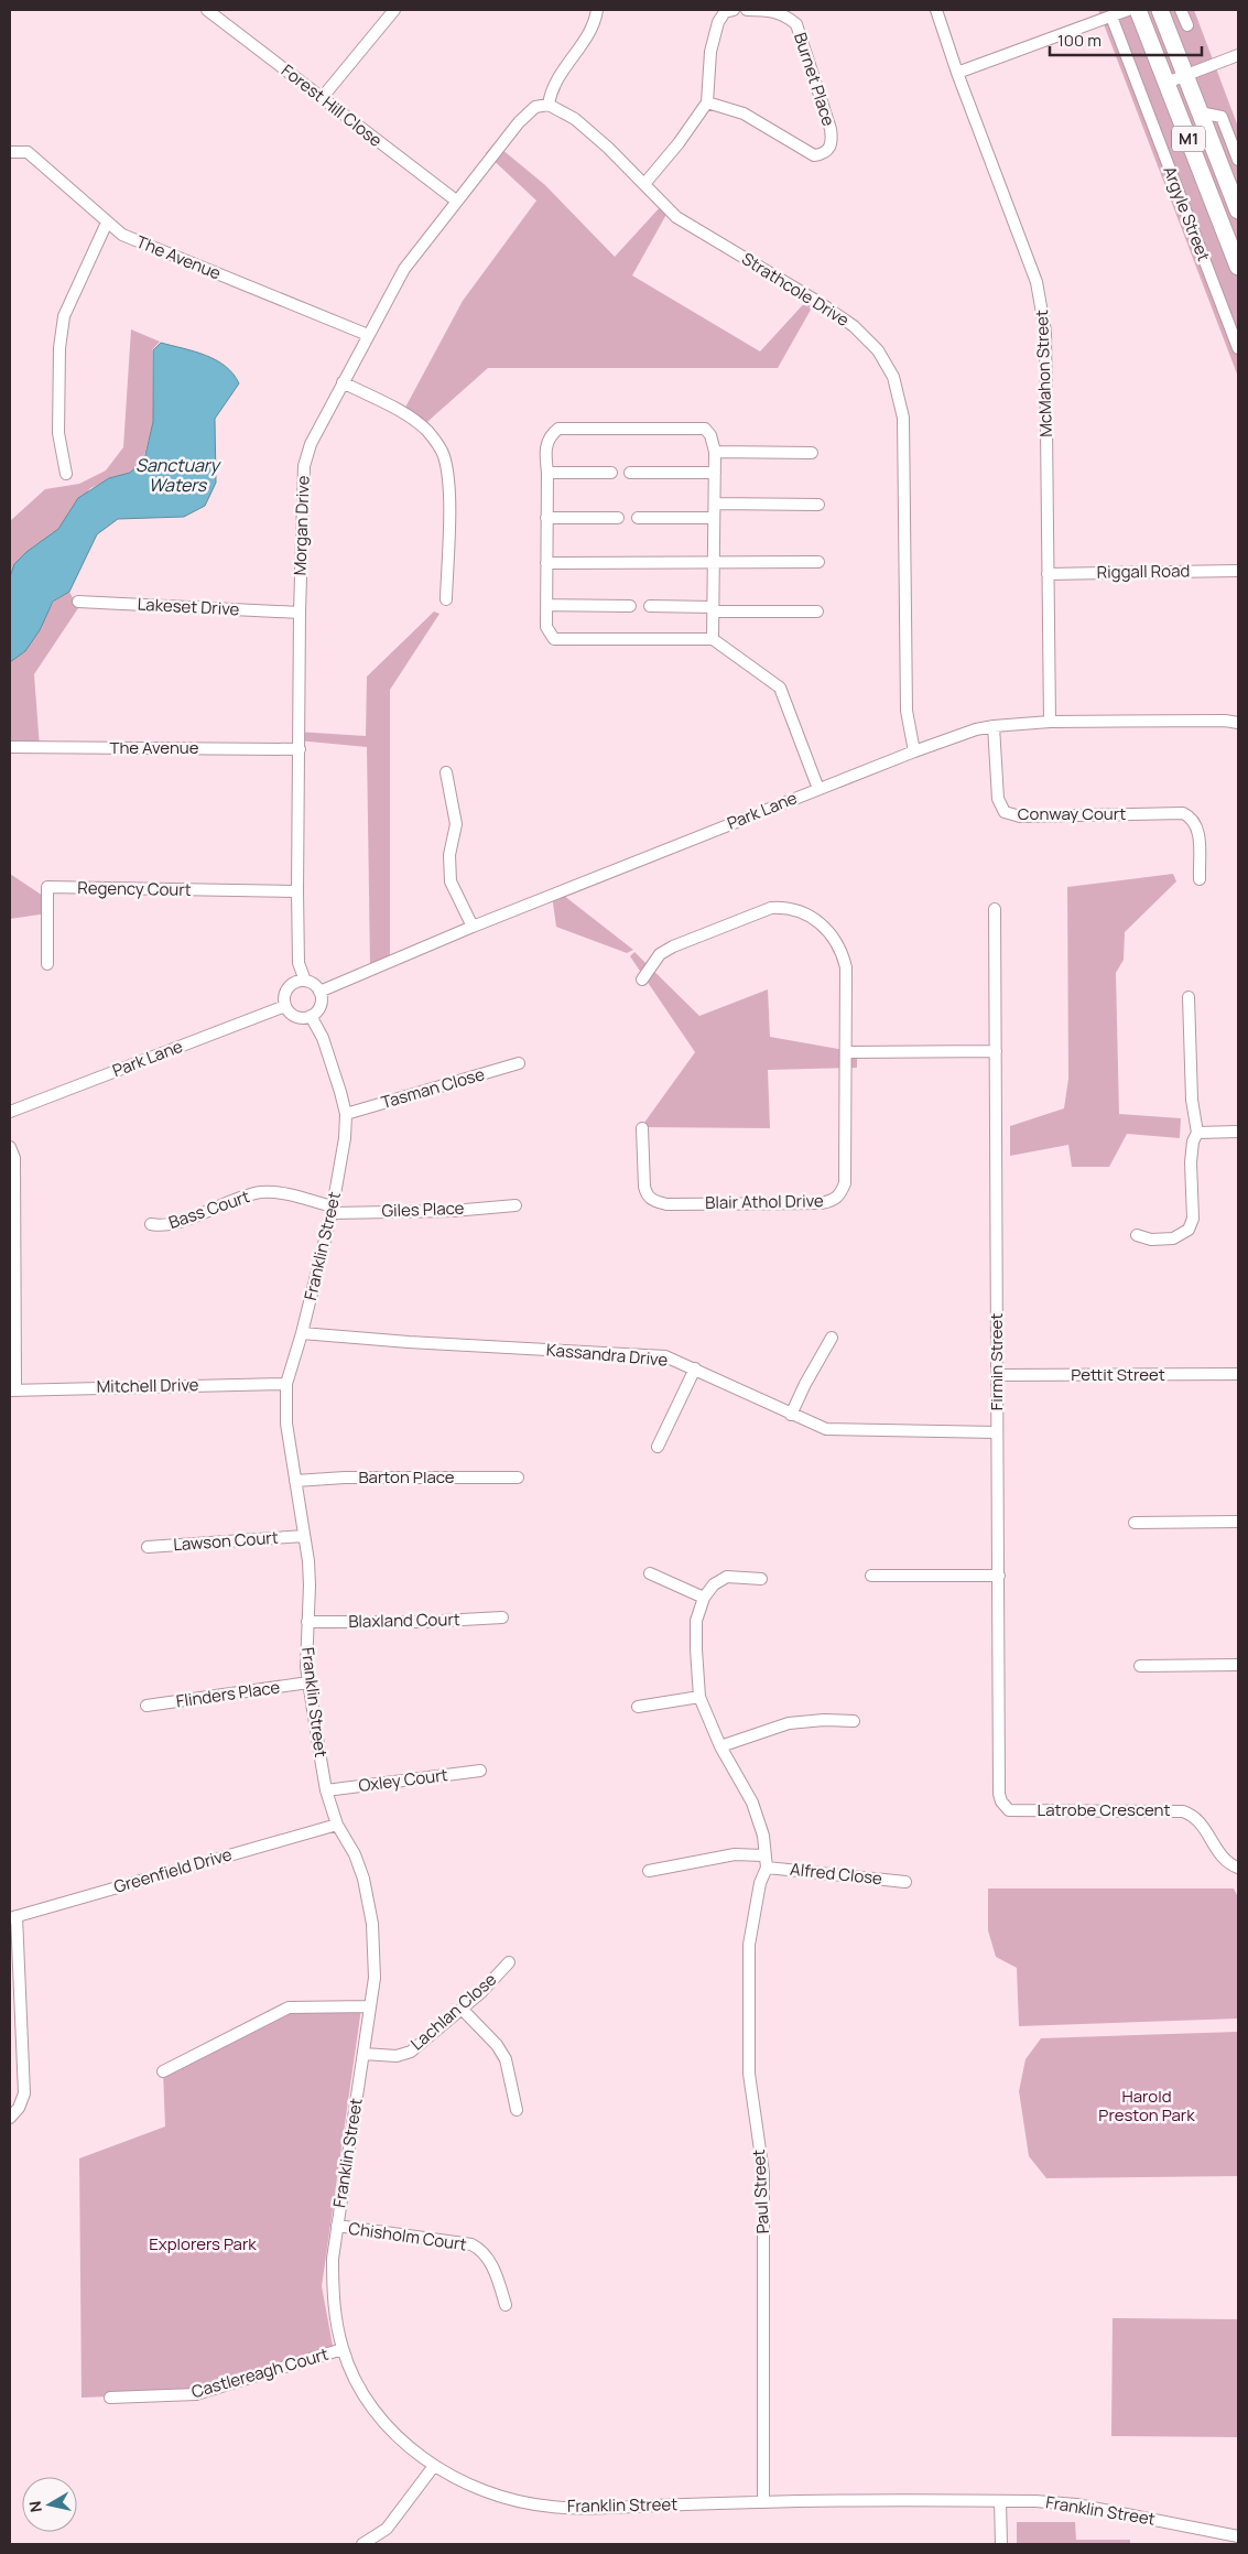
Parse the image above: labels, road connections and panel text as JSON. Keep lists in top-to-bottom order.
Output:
{
  "streets": {
    "highway": ["M1"],
    "street": [
      "Burnet Place",
      "Forest Hill Close",
      "Argyle Street",
      "The Avenue",
      "Strathcole Drive",
      "McMahon Street",
      "Morgan Drive",
      "Riggall Road",
      "Lakeset Drive",
      "Park Lane",
      "Conway Court",
      "Regency Court",
      "Tasman Close",
      "Blair Athol Drive",
      "Bass Court",
      "Giles Place",
      "Franklin Street",
      "Kassandra Drive",
      "Firmin Street",
      "Pettit Street",
      "Mitchell Drive",
      "Barton Place",
      "Lawson Court",
      "Blaxland Court",
      "Flinders Place",
      "Oxley Court",
      "Latrobe Crescent",
      "Greenfield Drive",
      "Alfred Close",
      "Lachlan Close",
      "Paul Street",
      "Chisholm Court",
      "Castlereagh Court"
    ]
  },
  "crossings": [
    ["Forest Hill Close", "Morgan Drive"],
    ["The Avenue", "Morgan Drive"],
    ["Strathcole Drive", "Morgan Drive"],
    ["Strathcole Drive", "Park Lane"],
    ["McMahon Street", "Riggall Road"],
    ["McMahon Street", "Park Lane"],
    ["Morgan Drive", "Lakeset Drive"],
    ["Morgan Drive", "Park Lane"],
    ["Morgan Drive", "Regency Court"],
    ["Morgan Drive", "Franklin Street"],
    ["Park Lane", "Conway Court"],
    ["Park Lane", "Franklin Street"],
    ["Tasman Close", "Franklin Street"],
    ["Bass Court", "Giles Place"],
    ["Bass Court", "Franklin Street"],
    ["Giles Place", "Franklin Street"],
    ["Franklin Street", "Kassandra Drive"],
    ["Franklin Street", "Mitchell Drive"],
    ["Franklin Street", "Barton Place"],
    ["Franklin Street", "Lawson Court"],
    ["Franklin Street", "Blaxland Court"],
    ["Franklin Street", "Flinders Place"],
    ["Franklin Street", "Oxley Court"],
    ["Franklin Street", "Greenfield Drive"],
    ["Franklin Street", "Lachlan Close"],
    ["Franklin Street", "Paul Street"],
    ["Franklin Street", "Chisholm Court"],
    ["Franklin Street", "Castlereagh Court"],
    ["Kassandra Drive", "Firmin Street"],
    ["Firmin Street", "Pettit Street"],
    ["Firmin Street", "Latrobe Crescent"],
    ["Alfred Close", "Paul Street"]
  ],
  "water": ["Sanctuary Waters"],
  "parks": ["Harold Preston Park", "Explorers Park"],
  "scale_bar": "100 m",
  "north": "left"
}
